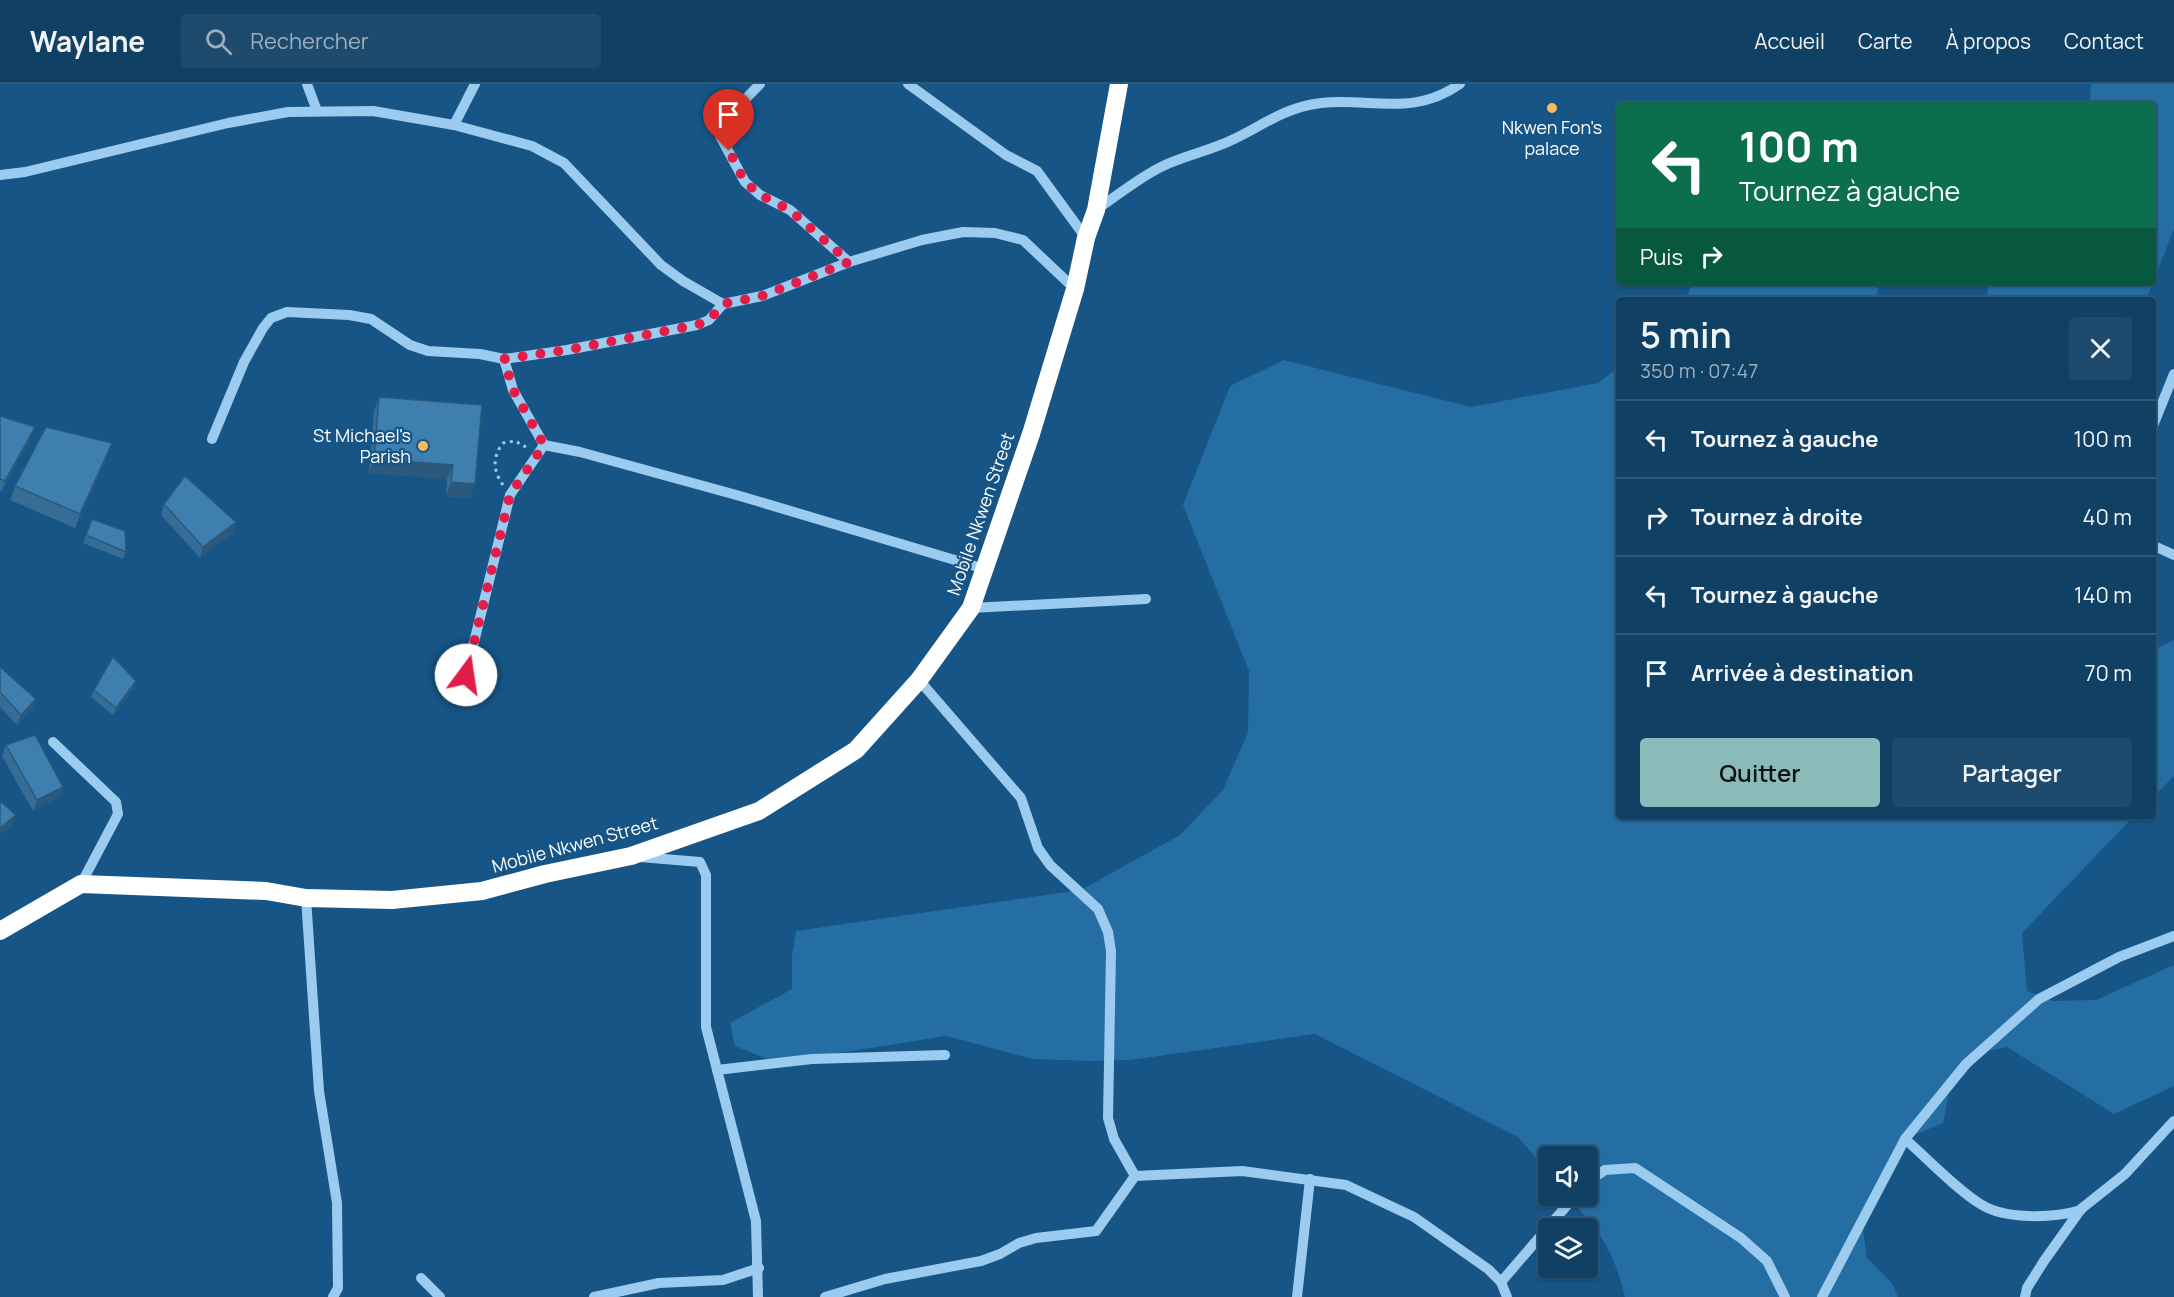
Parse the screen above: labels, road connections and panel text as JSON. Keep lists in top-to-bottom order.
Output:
{
  "streets": {
    "highway": ["Mobile Nkwen Street"]
  },
  "places": ["Nkwen Fon's palace", "St Michael's Parish"],
  "page": {
    "header": "Waylane",
    "search": "Rechercher",
    "nav": [
      "Accueil",
      "Carte",
      "À propos",
      "Contact"
    ],
    "turn": ["100 m", "Tournez à gauche"],
    "then": "Puis",
    "heading": ["5 min", "350 m · 07:47"],
    "list": [
      {
        "name": "Tournez à gauche",
        "value": "100 m"
      },
      {
        "name": "Tournez à droite",
        "value": "40 m"
      },
      {
        "name": "Tournez à gauche",
        "value": "140 m"
      },
      {
        "name": "Arrivée à destination",
        "value": "70 m"
      }
    ],
    "buttons": ["Quitter", "Partager"]
  }
}
